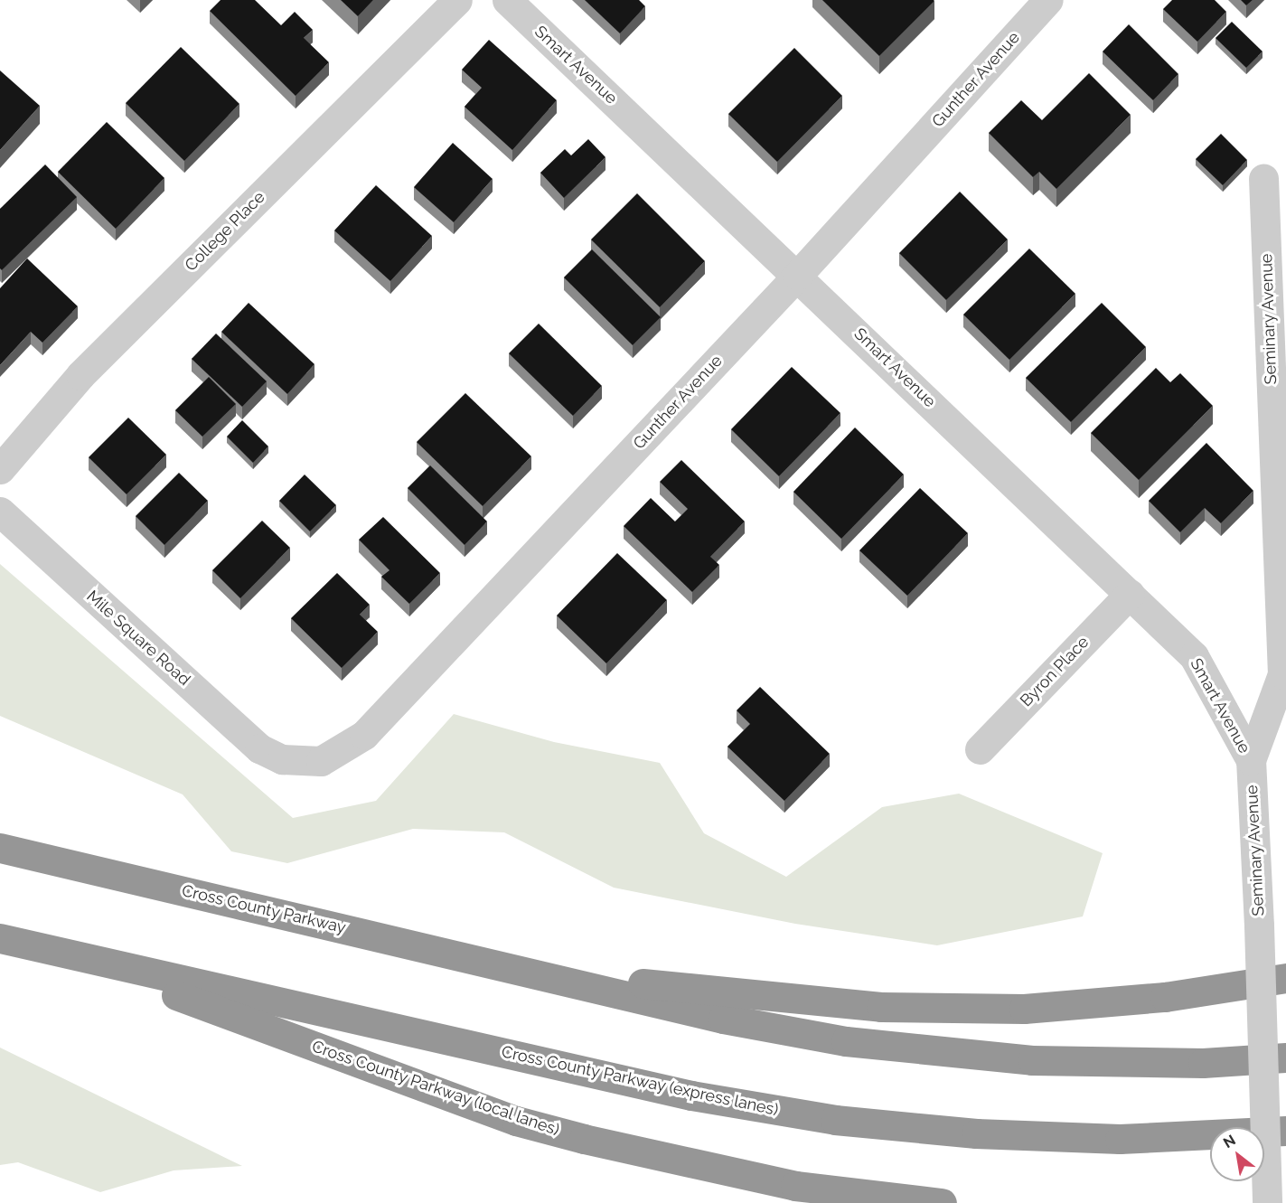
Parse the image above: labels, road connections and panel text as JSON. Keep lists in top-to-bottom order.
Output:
{
  "streets": {
    "highway": ["Cross County Parkway", "Cross County Parkway (express lanes)", "Cross County Parkway (local lanes)"],
    "street": [
      "Smart Avenue",
      "Gunther Avenue",
      "College Place",
      "Seminary Avenue",
      "Mile Square Road",
      "Byron Place"
    ]
  },
  "crossings": [
    ["Smart Avenue", "Gunther Avenue"],
    ["Smart Avenue", "Seminary Avenue"],
    ["Smart Avenue", "Byron Place"],
    ["Gunther Avenue", "Mile Square Road"],
    ["Cross County Parkway (express lanes)", "Cross County Parkway (local lanes)"]
  ],
  "north": "top left"
}
